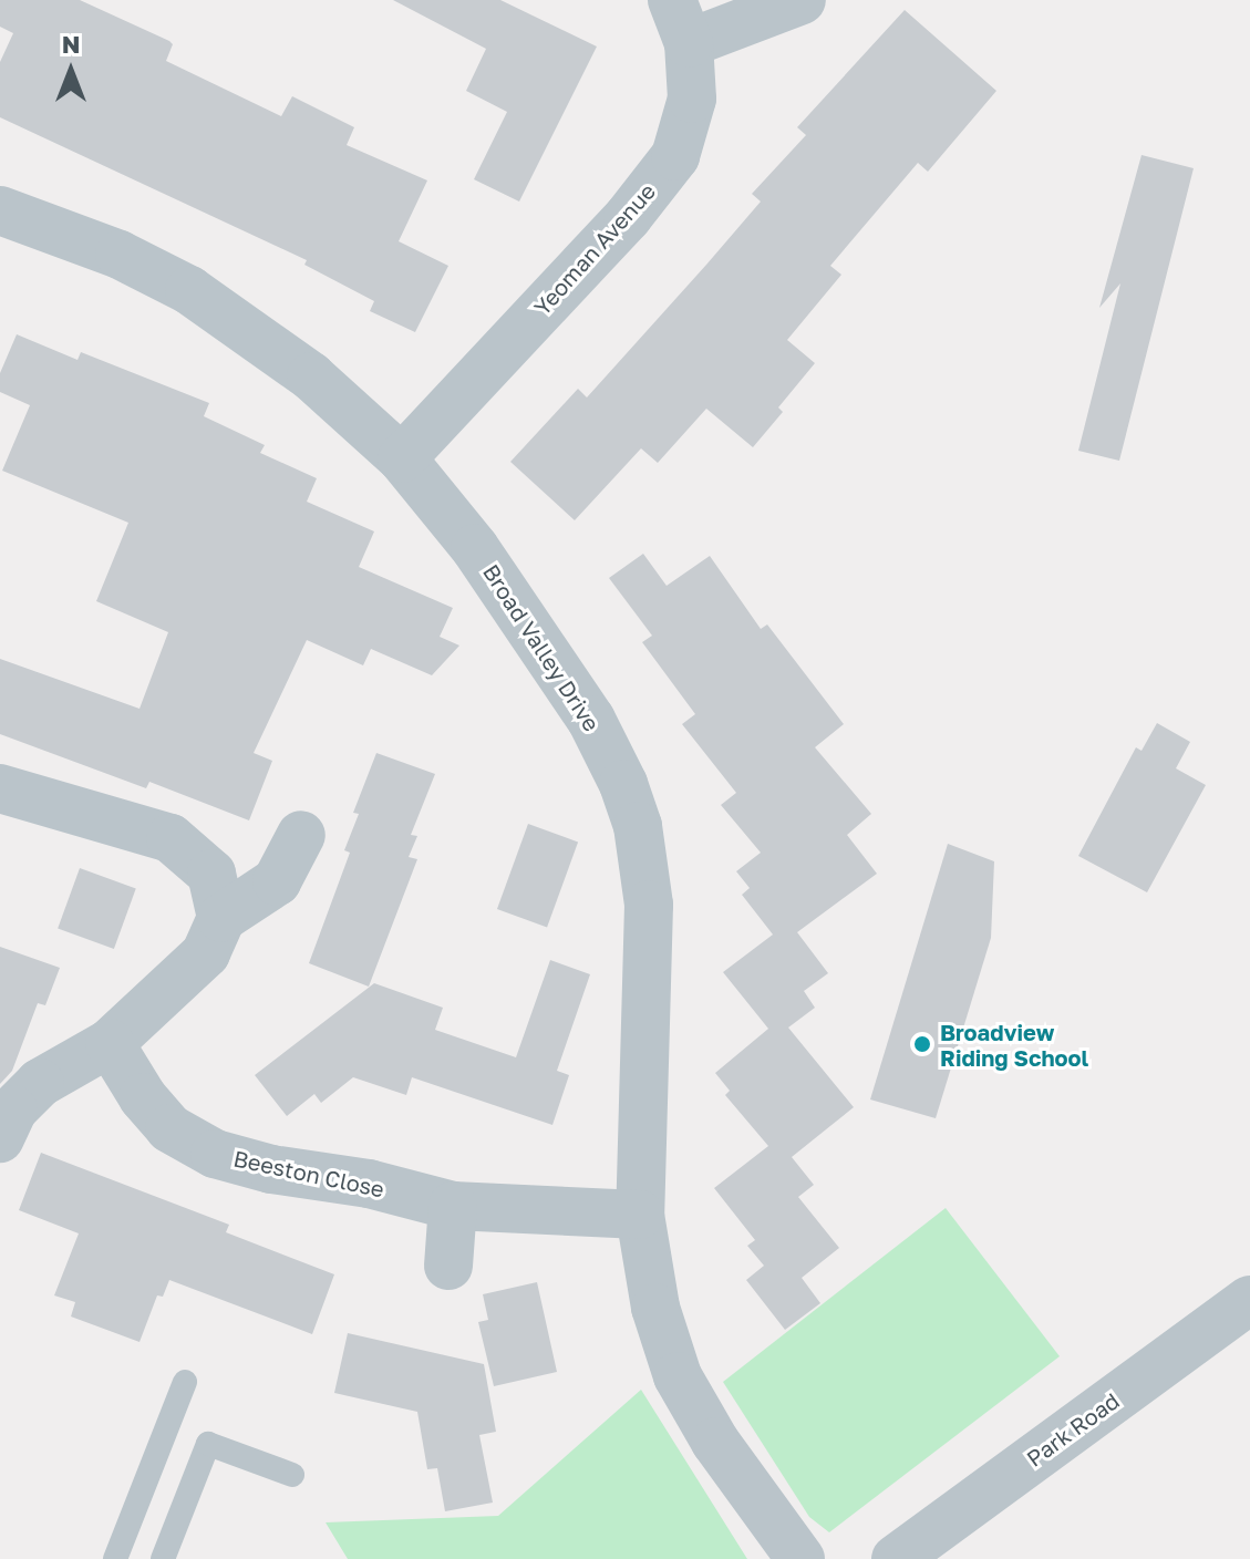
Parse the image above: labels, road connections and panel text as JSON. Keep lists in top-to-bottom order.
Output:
{
  "streets": {
    "street": [
      "Yeoman Avenue",
      "Broad Valley Drive",
      "Beeston Close",
      "Park Road"
    ]
  },
  "crossings": [
    ["Yeoman Avenue", "Broad Valley Drive"],
    ["Broad Valley Drive", "Beeston Close"]
  ],
  "places": ["Broadview Riding School"],
  "north": "top"
}
